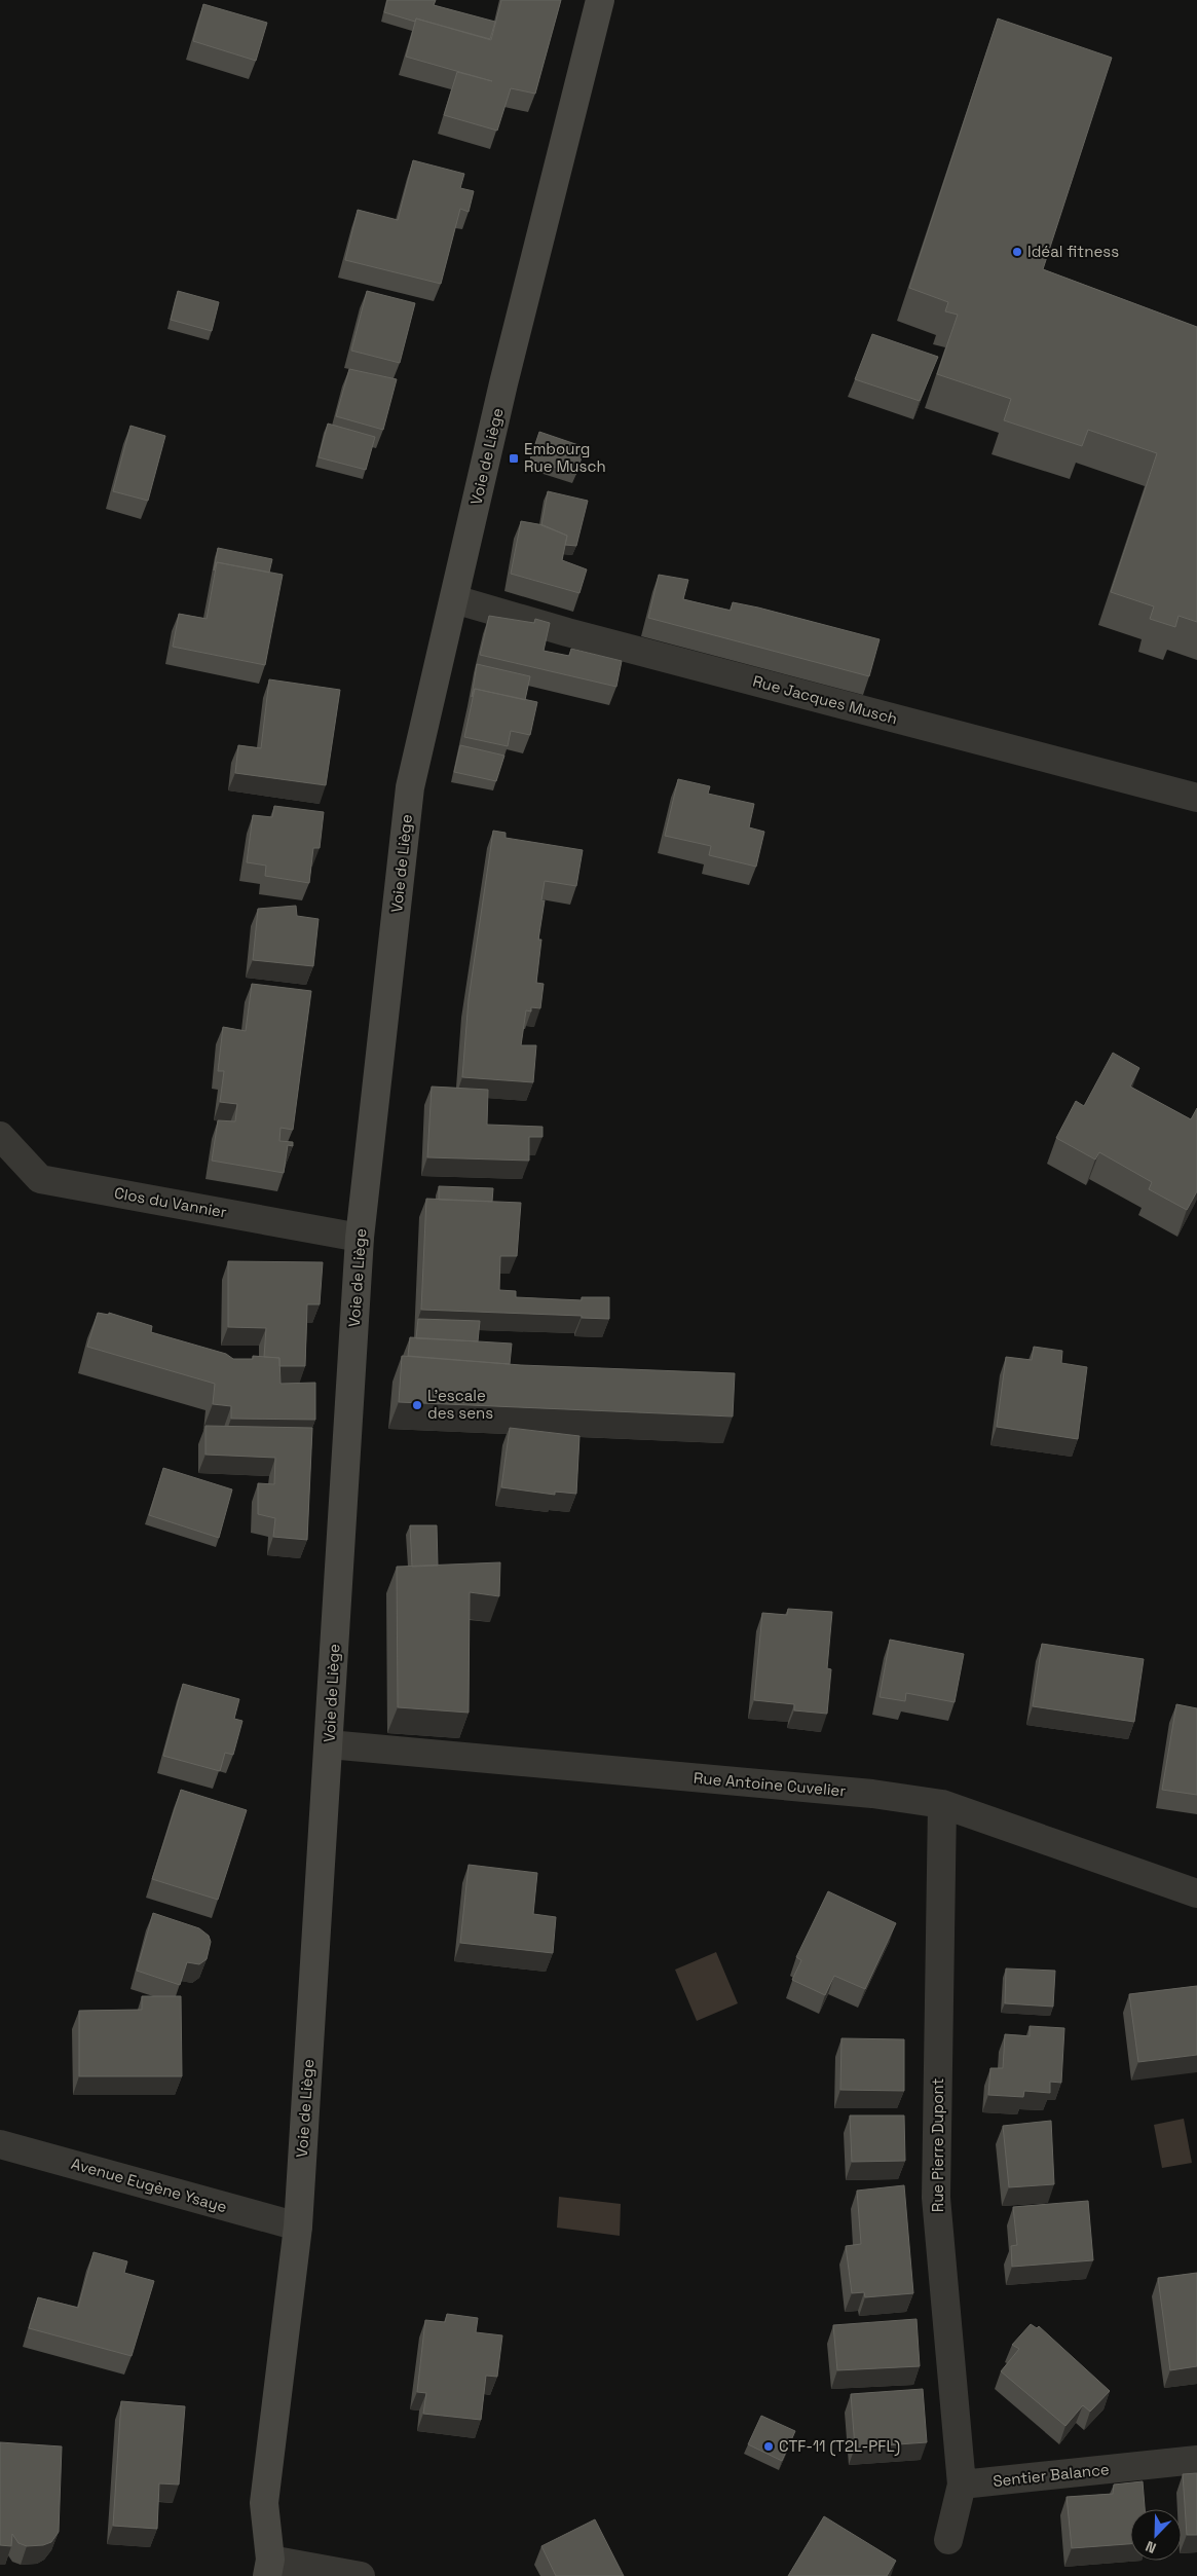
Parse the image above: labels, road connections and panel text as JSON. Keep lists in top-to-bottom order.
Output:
{
  "streets": {
    "street": [
      "Voie de Liège",
      "Rue Jacques Musch",
      "Clos du Vannier",
      "Rue Antoine Cuvelier",
      "Rue Pierre Dupont",
      "Avenue Eugène Ysaye",
      "Sentier Balance"
    ]
  },
  "crossings": [
    ["Voie de Liège", "Rue Jacques Musch"],
    ["Voie de Liège", "Clos du Vannier"],
    ["Voie de Liège", "Rue Antoine Cuvelier"],
    ["Voie de Liège", "Avenue Eugène Ysaye"],
    ["Rue Antoine Cuvelier", "Rue Pierre Dupont"],
    ["Rue Pierre Dupont", "Sentier Balance"]
  ],
  "places": {
    "other": ["Idéal fitness", "L'escale des sens", "CTF-11 (T2L-PFL)"],
    "transit": ["Embourg Rue Musch"]
  },
  "north": "bottom left"
}
